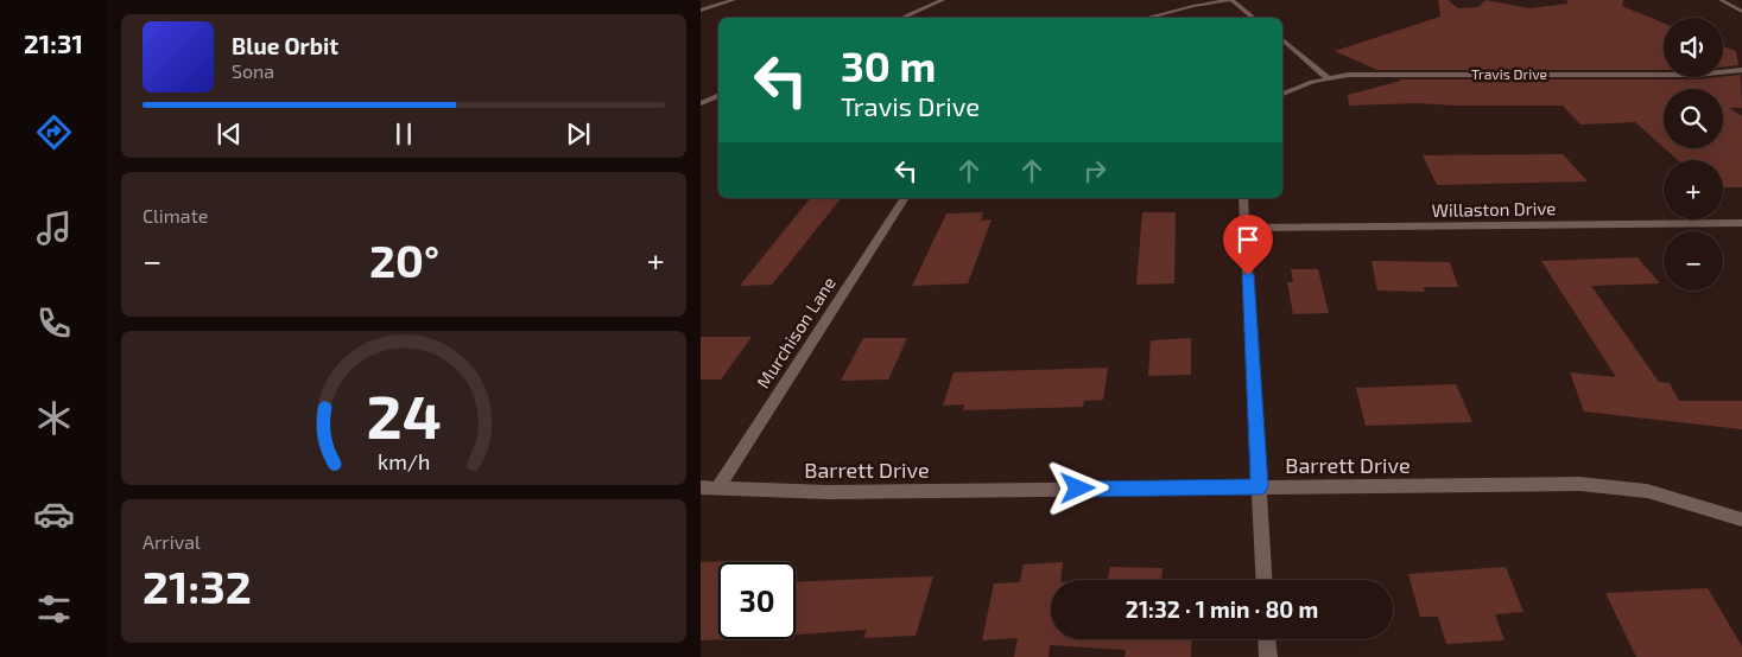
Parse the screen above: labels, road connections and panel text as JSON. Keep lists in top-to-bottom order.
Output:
{
  "streets": {
    "street": [
      "Travis Drive",
      "Willaston Drive",
      "Murchison Lane",
      "Barrett Drive"
    ]
  },
  "crossings": [
    ["Murchison Lane", "Barrett Drive"]
  ],
  "page": {
    "tabs": "21:31",
    "map_buttons": ["+", "−"],
    "turn": ["30 m", "Travis Drive"],
    "song": ["Blue Orbit", "Sona"],
    "tile": [
      "Climate",
      ["Arrival", "21:32"]
    ],
    "heat": ["−", "20°", "+"],
    "limit": "30",
    "trip": "21:32 · 1 min · 80 m",
    "gauge": ["24", "km/h"]
  }
}
